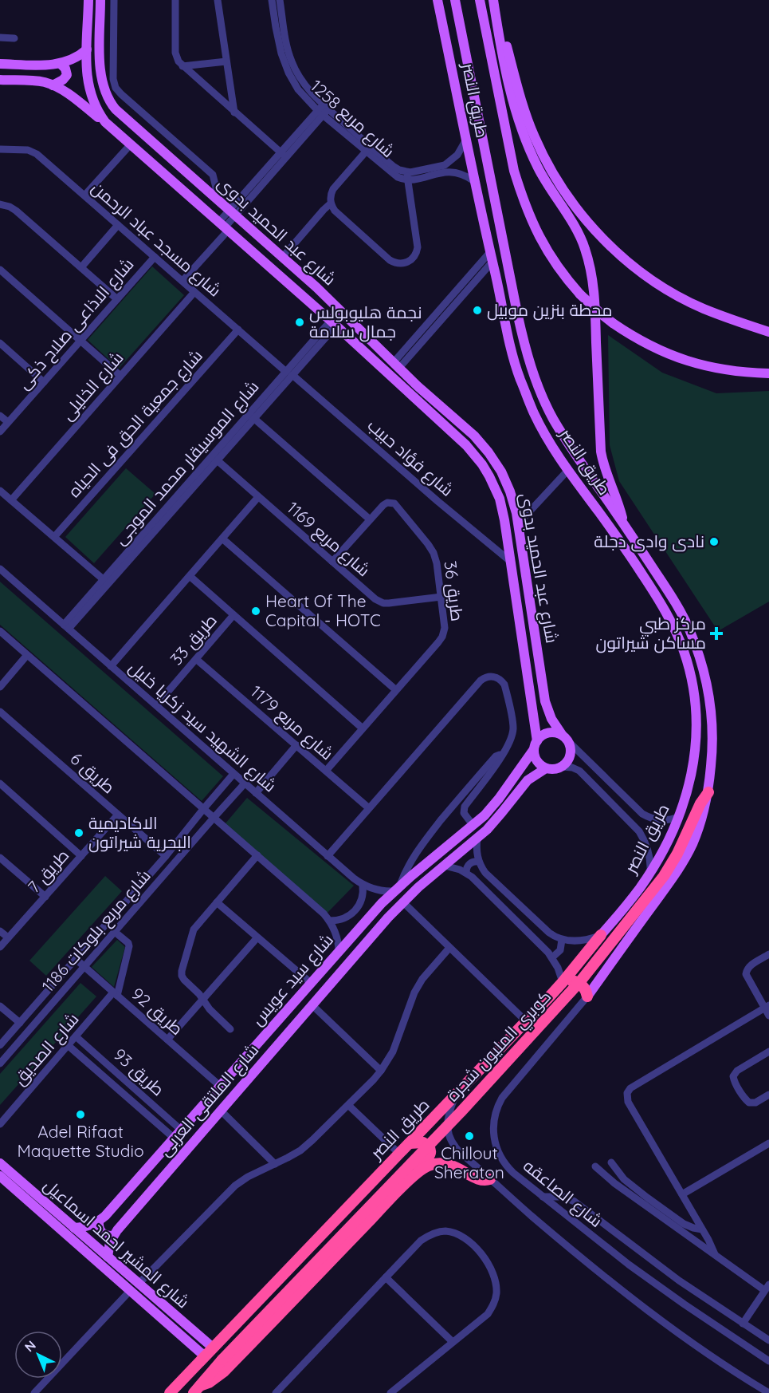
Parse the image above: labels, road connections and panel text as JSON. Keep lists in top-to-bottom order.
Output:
{
  "streets": {
    "highway": ["طريق النصر", "كوبري المليون شجرة"],
    "main road": [
      "شارع عبد الحميد بدوى",
      "شارع سيد عويس",
      "شارع الملتقى العربى",
      "شارع المشير احمد اسماعيل"
    ],
    "street": [
      "شارع مربع 1258",
      "شارع مسجد عباد الرحمن",
      "شارع الاذاعى صلاح ذكى",
      "شارع الخليلى",
      "شارع جمعية الحق فى الحياه",
      "شارع فؤاد حبيب",
      "شارع الموسيقار محمد الموجى",
      "شارع مربع 1169",
      "طريق 36",
      "طريق 33",
      "شارع مربع 1179",
      "شارع الشهيد سيد زكريا خليل",
      "طريق 6",
      "طريق 7",
      "شارع مربع بلوكات 1186",
      "طريق 92",
      "شارع الصديق",
      "طريق 93",
      "شارع الصاعقه"
    ]
  },
  "crossings": [
    ["طريق النصر", "كوبري المليون شجرة"],
    ["طريق النصر", "شارع الملتقى العربى"],
    ["طريق النصر", "شارع الصاعقه"],
    ["طريق النصر", "شارع المشير احمد اسماعيل"],
    ["شارع عبد الحميد بدوى", "شارع فؤاد حبيب"],
    ["شارع عبد الحميد بدوى", "شارع الموسيقار محمد الموجى"],
    ["شارع عبد الحميد بدوى", "شارع سيد عويس"],
    ["شارع عبد الحميد بدوى", "شارع الملتقى العربى"],
    ["شارع مسجد عباد الرحمن", "شارع الاذاعى صلاح ذكى"],
    ["شارع مسجد عباد الرحمن", "شارع الخليلى"],
    ["شارع مسجد عباد الرحمن", "شارع جمعية الحق فى الحياه"],
    ["شارع مسجد عباد الرحمن", "شارع فؤاد حبيب"],
    ["شارع مسجد عباد الرحمن", "شارع الموسيقار محمد الموجى"],
    ["شارع فؤاد حبيب", "شارع الموسيقار محمد الموجى"],
    ["شارع الموسيقار محمد الموجى", "شارع مربع 1169"],
    ["شارع الموسيقار محمد الموجى", "شارع الشهيد سيد زكريا خليل"],
    ["شارع مربع 1169", "طريق 36"],
    ["طريق 36", "شارع مربع 1179"],
    ["طريق 33", "شارع مربع 1179"],
    ["طريق 33", "شارع الشهيد سيد زكريا خليل"],
    ["شارع الشهيد سيد زكريا خليل", "شارع مربع بلوكات 1186"],
    ["شارع الشهيد سيد زكريا خليل", "شارع سيد عويس"],
    ["طريق 6", "طريق 7"],
    ["طريق 6", "شارع مربع بلوكات 1186"],
    ["شارع مربع بلوكات 1186", "طريق 92"],
    ["شارع سيد عويس", "طريق 92"],
    ["شارع سيد عويس", "طريق 93"],
    ["شارع سيد عويس", "شارع الملتقى العربى"],
    ["طريق 92", "شارع الصديق"],
    ["شارع الصديق", "طريق 93"],
    ["شارع الملتقى العربى", "شارع المشير احمد اسماعيل"]
  ],
  "places": {
    "other": [
      "محطة بنزين موبيل",
      "نجمة هليوبولس جمال سلامة",
      "نادى وادى دجلة",
      "Heart Of The Capital - HOTC",
      "الاكاديمية البحرية شيراتون",
      "Adel Rifaat Maquette Studio",
      "Chillout Sheraton"
    ],
    "health": ["مركز طبي مساكن شيراتون"]
  },
  "north": "top left"
}
